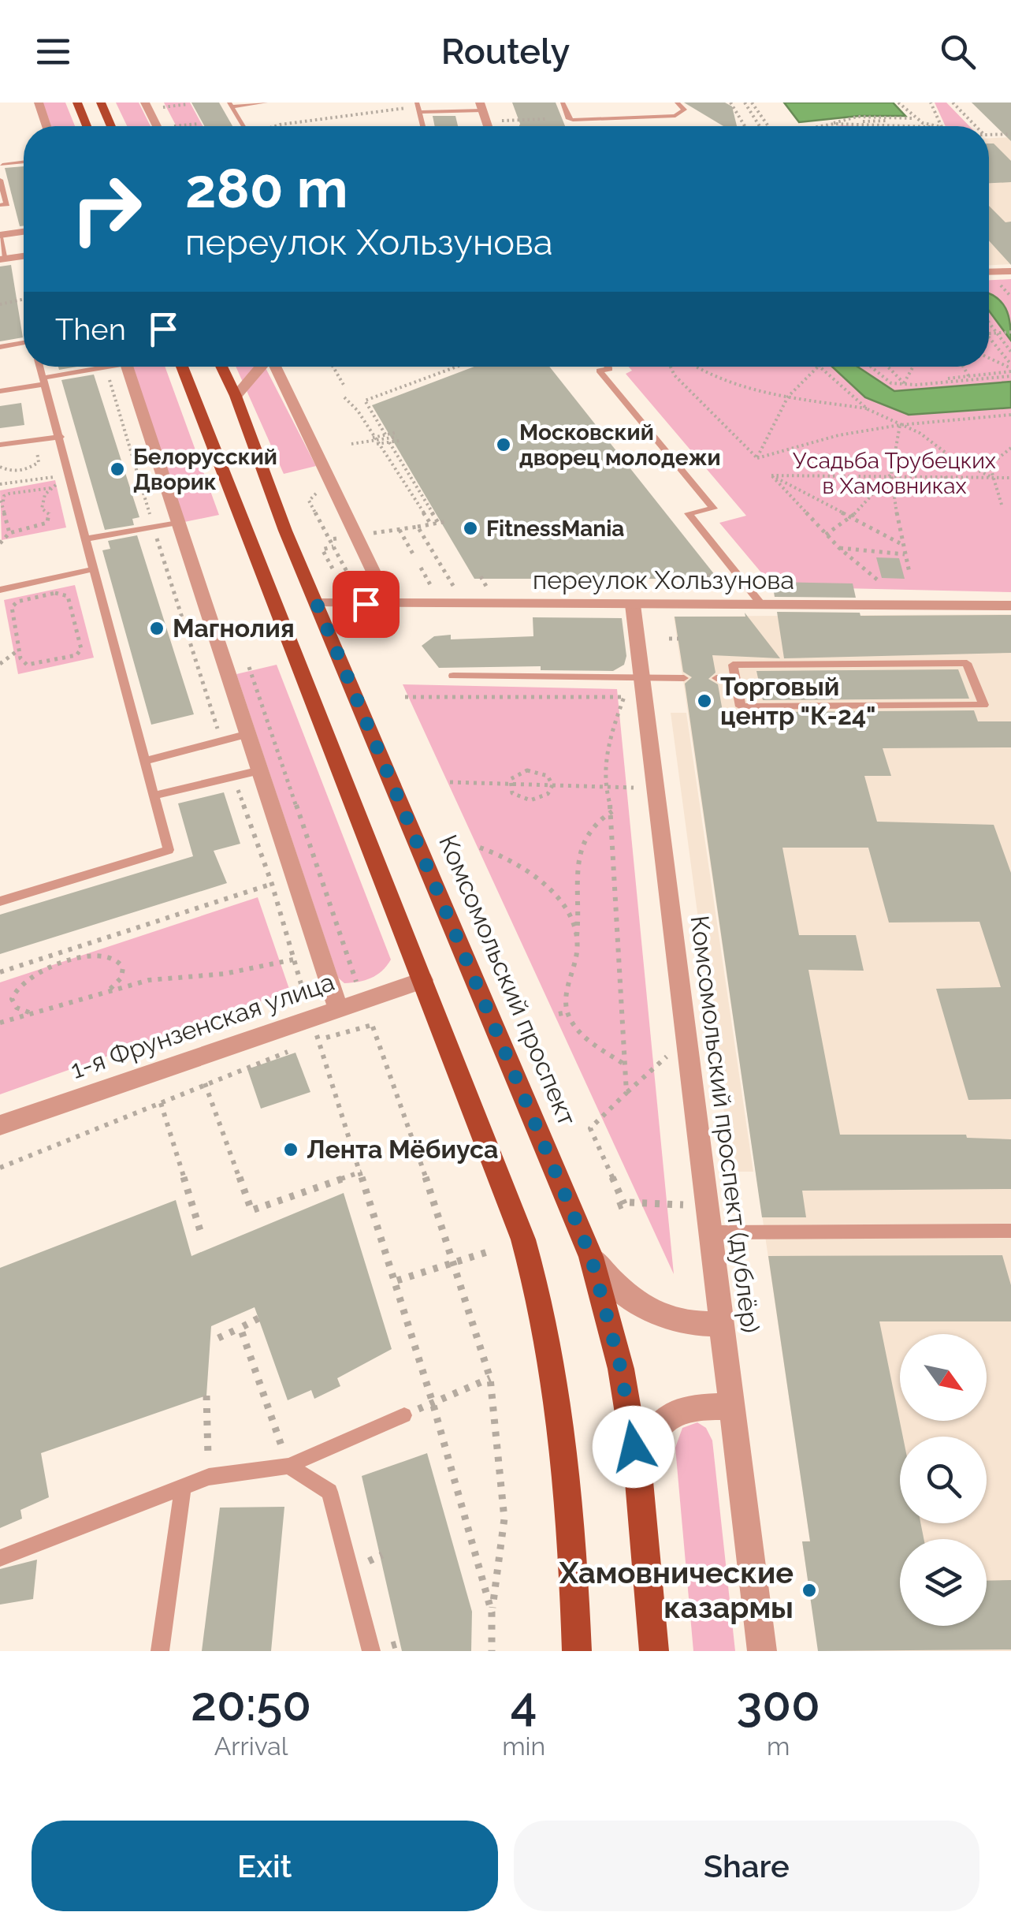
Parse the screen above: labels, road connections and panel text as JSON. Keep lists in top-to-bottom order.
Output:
{
  "streets": {
    "main road": ["Комсомольский проспект"],
    "street": ["переулок Хользунова", "1-я Фрунзенская улица", "Комсомольский проспект (дублёр)"]
  },
  "crossings": [
    ["переулок Хользунова", "Комсомольский проспект"],
    ["переулок Хользунова", "Комсомольский проспект (дублёр)"]
  ],
  "parks": ["Усадьба Трубецких в Хамовниках"],
  "places": [
    "Московский дворец молодежи",
    "Белорусский Дворик",
    "FitnessMania",
    "Магнолия",
    "Торговый центр \"К-24\"",
    "Лента Мёбиуса",
    "Хамовнические казармы"
  ],
  "north": "bottom right",
  "page": {
    "header": "Routely",
    "turn": ["280 m", "переулок Хользунова"],
    "then": "Then",
    "eta": [
      "20:50",
      "Arrival",
      "4",
      "min",
      "300",
      "m"
    ],
    "buttons": ["Exit", "Share"]
  }
}
